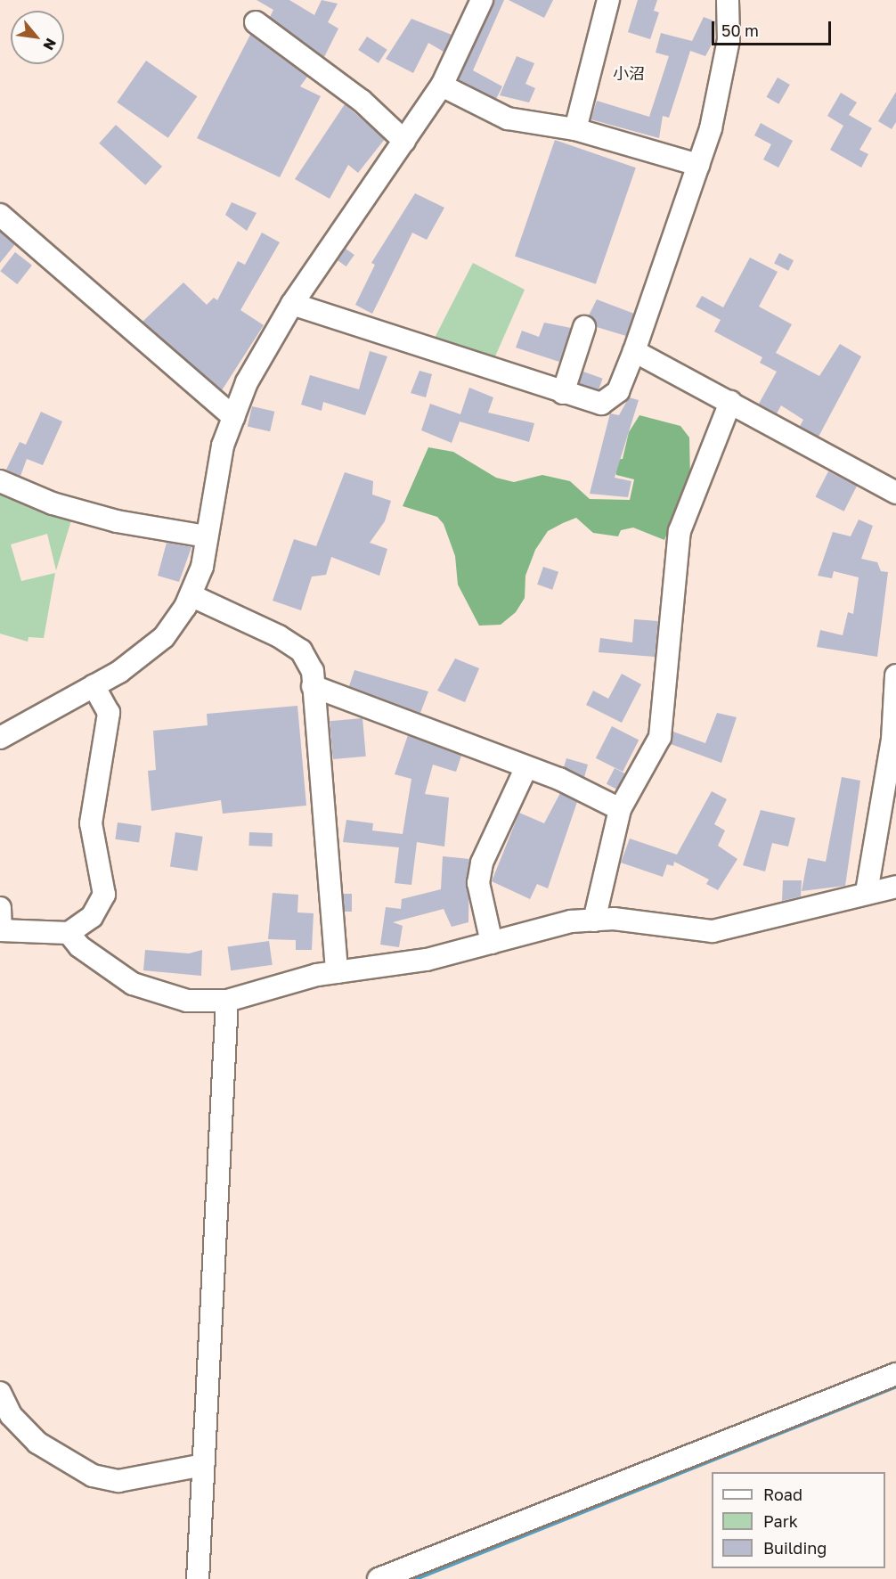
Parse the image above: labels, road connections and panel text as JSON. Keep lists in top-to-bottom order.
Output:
{
  "districts": ["小沼"],
  "legend": ["Road", "Park", "Building"],
  "scale_bar": "50 m",
  "north": "bottom right"
}
